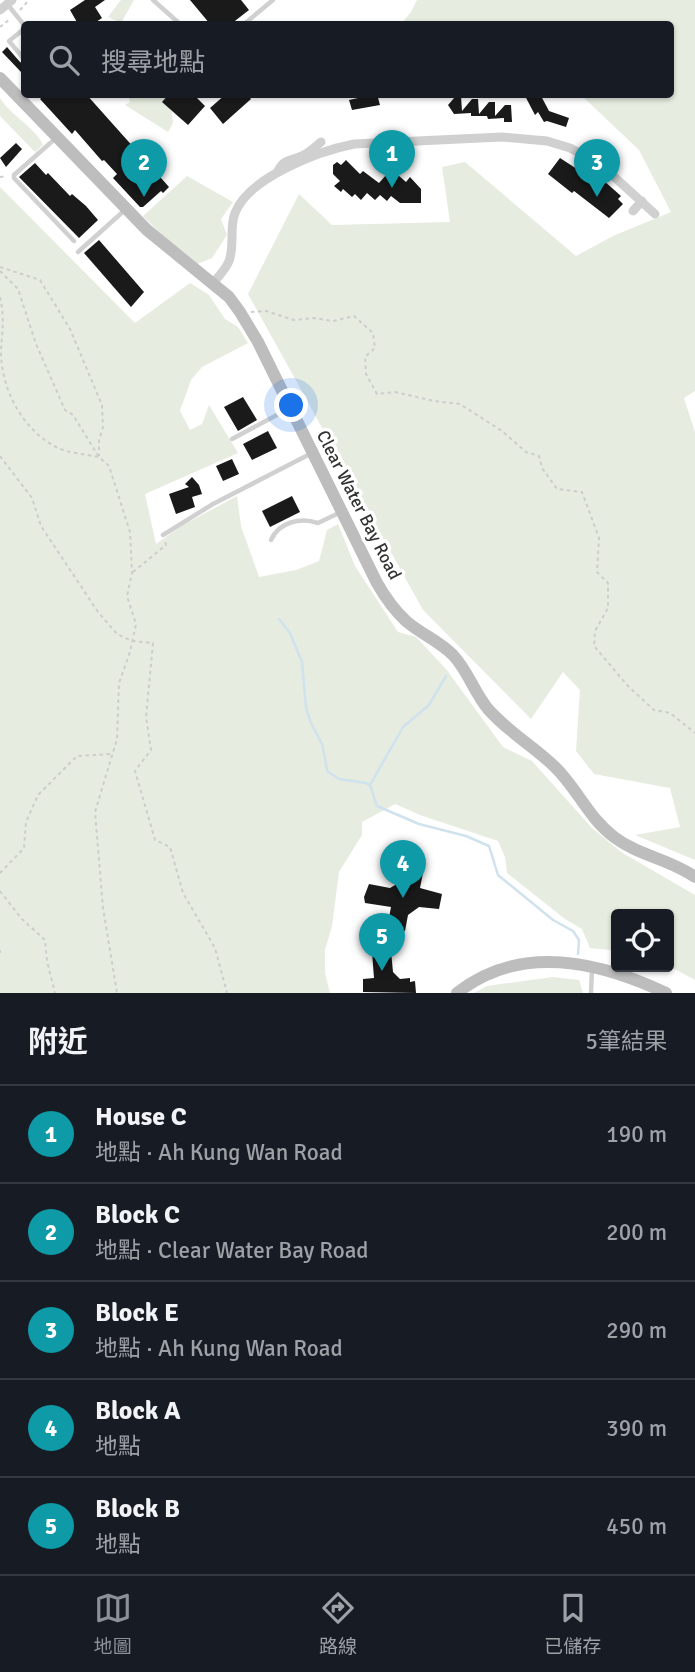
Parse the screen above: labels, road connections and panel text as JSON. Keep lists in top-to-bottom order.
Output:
{
  "streets": {
    "main road": ["Clear Water Bay Road"]
  },
  "page": {
    "search": "搜尋地點",
    "pins": [
      "1",
      "2",
      "3",
      "4",
      "5"
    ],
    "heading": ["附近", "5筆結果"],
    "list": [
      {
        "mark": "1",
        "name": "House C",
        "note": "地點 · Ah Kung Wan Road",
        "value": "190 m"
      },
      {
        "mark": "2",
        "name": "Block C",
        "note": "地點 · Clear Water Bay Road",
        "value": "200 m"
      },
      {
        "mark": "3",
        "name": "Block E",
        "note": "地點 · Ah Kung Wan Road",
        "value": "290 m"
      },
      {
        "mark": "4",
        "name": "Block A",
        "note": "地點",
        "value": "390 m"
      },
      {
        "mark": "5",
        "name": "Block B",
        "note": "地點",
        "value": "450 m"
      }
    ],
    "nav": ["地圖", "路線", "已儲存"]
  }
}
